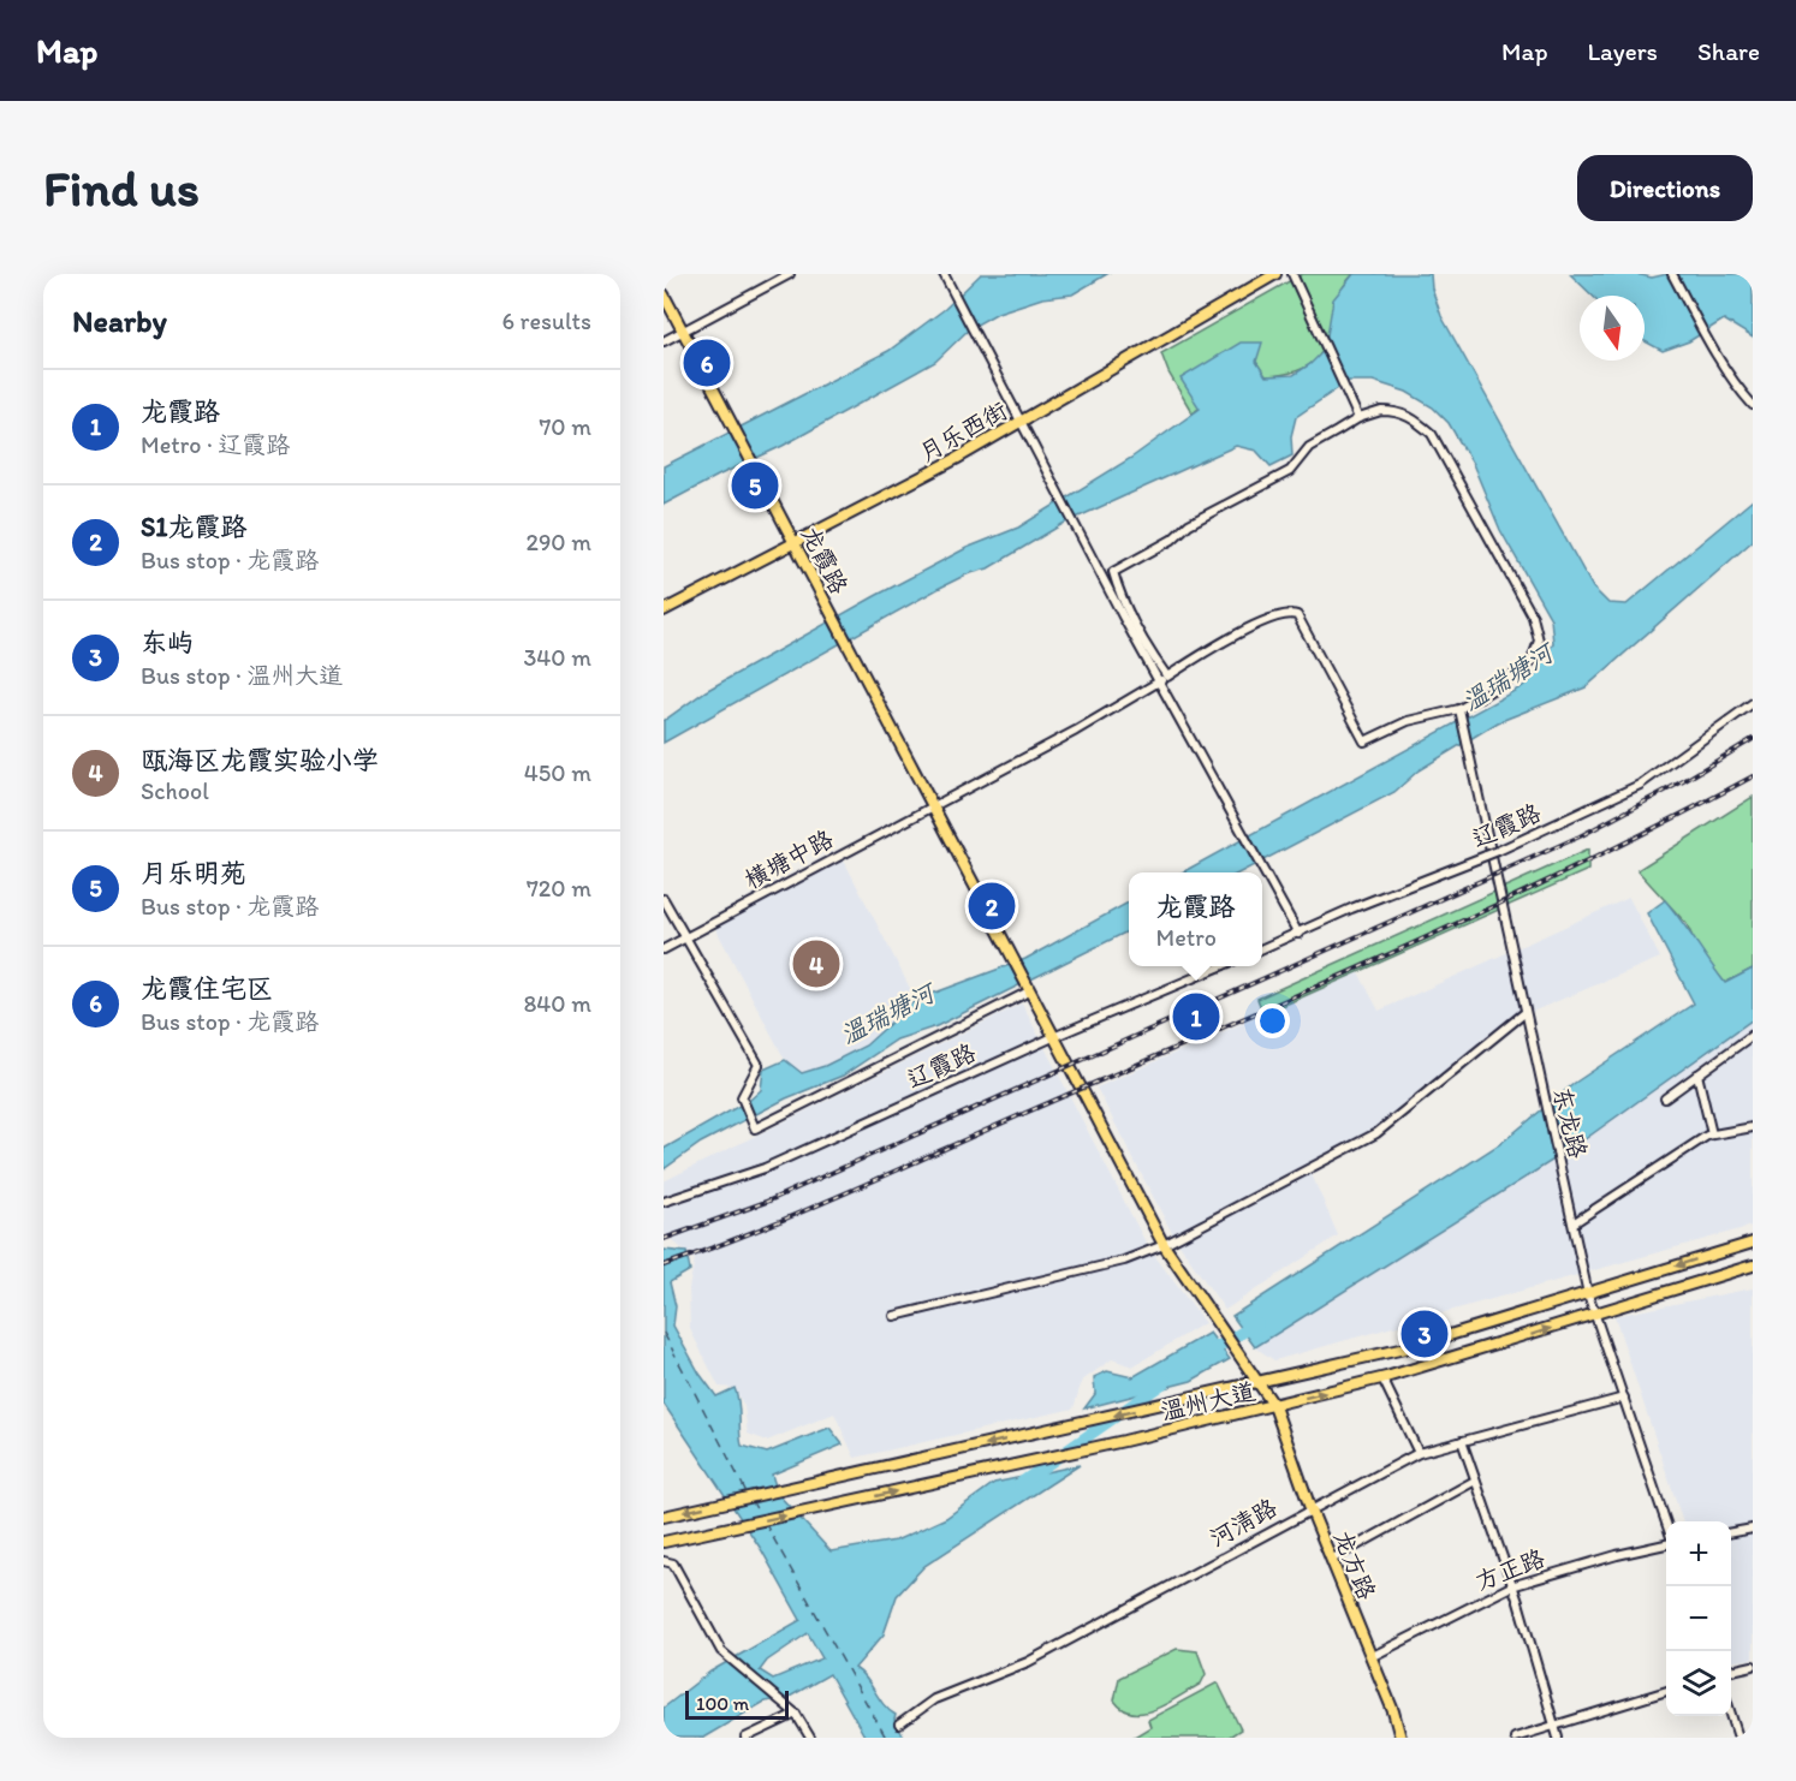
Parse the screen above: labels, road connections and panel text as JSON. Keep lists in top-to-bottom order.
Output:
{
  "streets": {
    "main road": [
      "月乐西街",
      "龙霞路",
      "温州大道",
      "龙方路"
    ],
    "street": [
      "辽霞路",
      "横塘中路",
      "东龙路",
      "河清路",
      "方正路"
    ]
  },
  "crossings": [
    ["月乐西街", "龙霞路"],
    ["龙霞路", "辽霞路"],
    ["龙霞路", "横塘中路"],
    ["龙霞路", "温州大道"],
    ["龙霞路", "龙方路"],
    ["横塘中路", "东龙路"],
    ["东龙路", "温州大道"],
    ["东龙路", "河清路"],
    ["温州大道", "龙方路"],
    ["河清路", "龙方路"],
    ["龙方路", "方正路"]
  ],
  "water": ["温瑞塘河"],
  "scale_bar": "100 m",
  "north": "bottom",
  "page": {
    "header": "Map",
    "nav": ["Map", "Layers", "Share"],
    "buttons": "Directions",
    "title": "Find us",
    "heading": ["Nearby", "6 results"],
    "pins": [
      "6",
      "5",
      "2",
      "4",
      "1",
      "3"
    ],
    "list": [
      {
        "mark": "1",
        "name": "龙霞路",
        "note": "Metro · 辽霞路",
        "value": "70 m"
      },
      {
        "mark": "2",
        "name": "S1龙霞路",
        "note": "Bus stop · 龙霞路",
        "value": "290 m"
      },
      {
        "mark": "3",
        "name": "东屿",
        "note": "Bus stop · 温州大道",
        "value": "340 m"
      },
      {
        "mark": "4",
        "name": "瓯海区龙霞实验小学",
        "note": "School",
        "value": "450 m"
      },
      {
        "mark": "5",
        "name": "月乐明苑",
        "note": "Bus stop · 龙霞路",
        "value": "720 m"
      },
      {
        "mark": "6",
        "name": "龙霞住宅区",
        "note": "Bus stop · 龙霞路",
        "value": "840 m"
      }
    ],
    "popup": ["龙霞路", "Metro"],
    "map_buttons": ["+", "−"],
    "scale": "100 m"
  }
}
